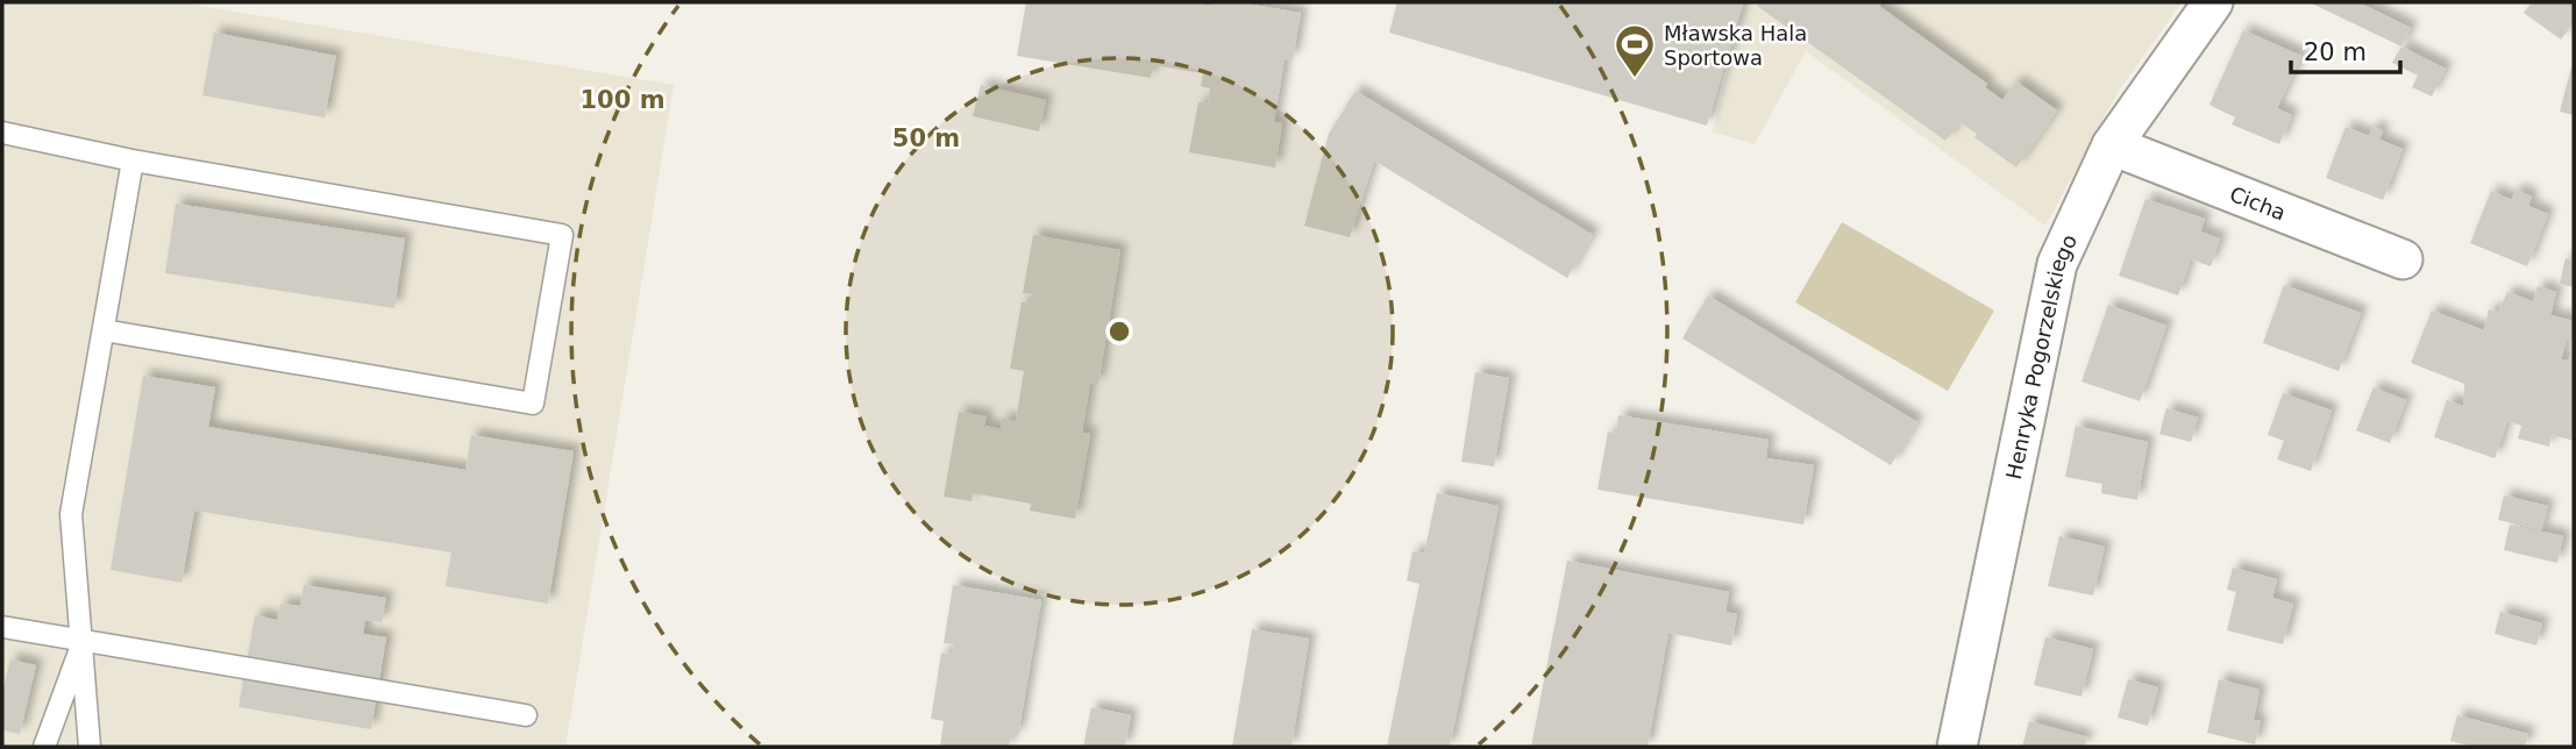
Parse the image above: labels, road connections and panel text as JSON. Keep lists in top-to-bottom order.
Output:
{
  "streets": {
    "street": ["Cicha", "Henryka Pogorzelskiego"]
  },
  "crossings": [
    ["Cicha", "Henryka Pogorzelskiego"]
  ],
  "places": {
    "sports": ["Mławska Hala Sportowa"]
  },
  "scale_bar": "20 m",
  "rings": ["100 m", "50 m"]
}
